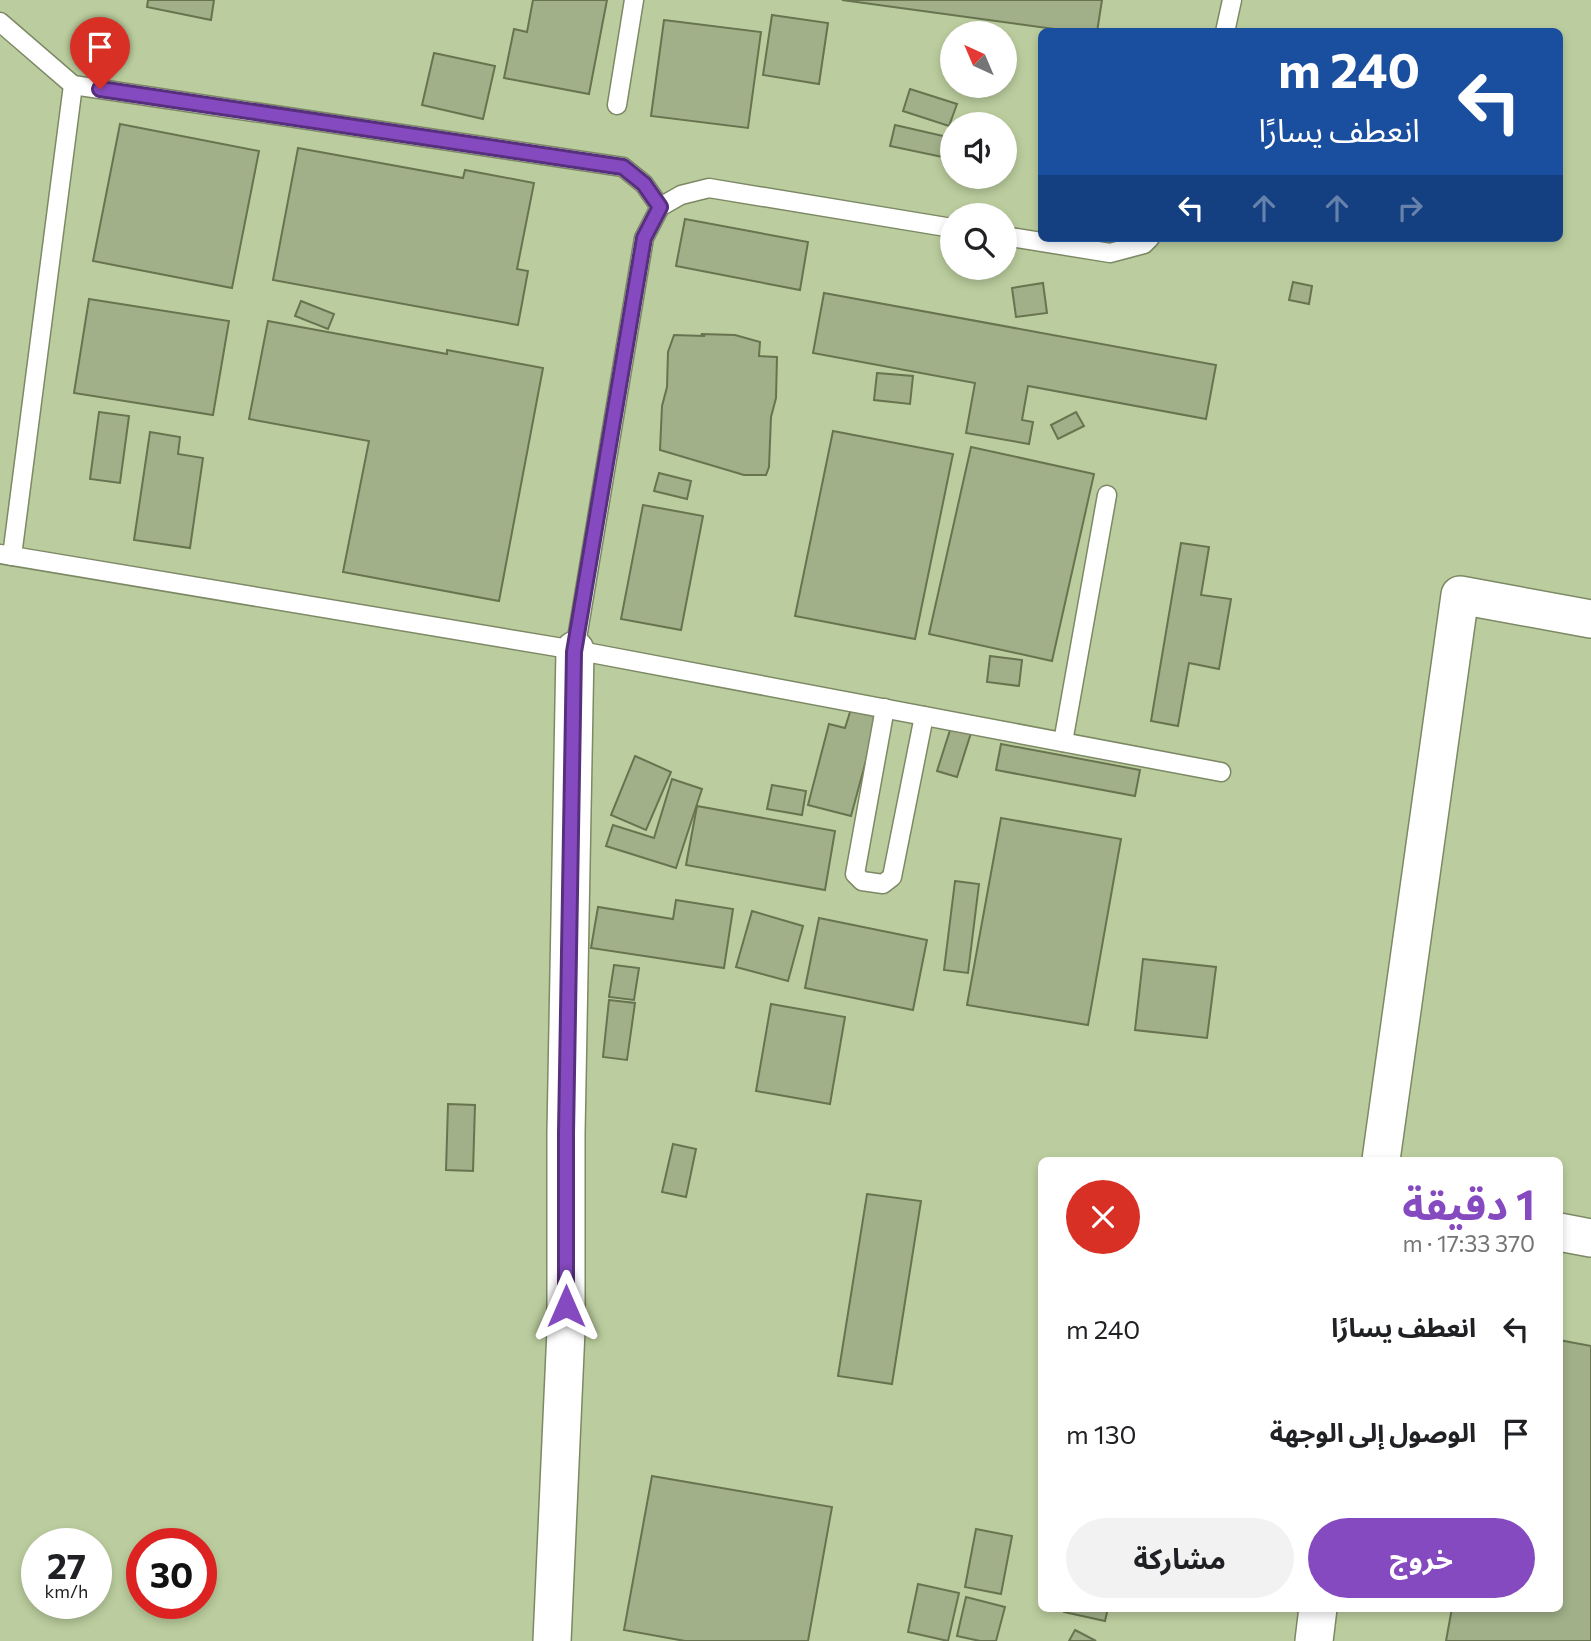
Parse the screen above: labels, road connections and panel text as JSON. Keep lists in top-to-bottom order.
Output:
{
  "north": "top left",
  "page": {
    "turn": ["240 m", "انعطف يسارًا"],
    "heading": ["1 دقيقة", "370 m · 17:33"],
    "list": [
      {
        "name": "انعطف يسارًا",
        "value": "240 m"
      },
      {
        "name": "الوصول إلى الوجهة",
        "value": "130 m"
      }
    ],
    "buttons": ["خروج", "مشاركة"],
    "speed": "27 km/h",
    "limit": "30"
  }
}
